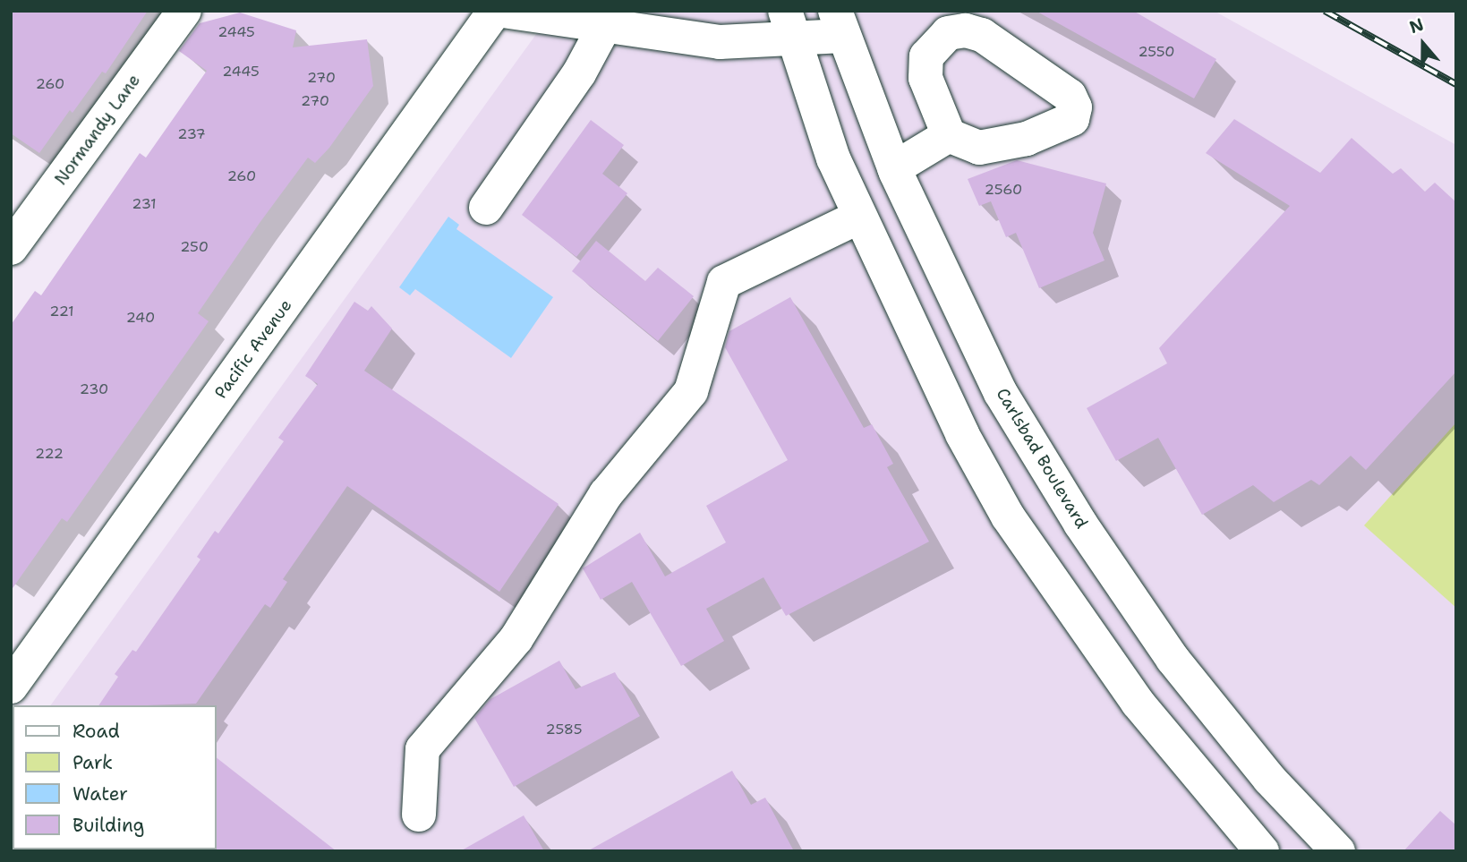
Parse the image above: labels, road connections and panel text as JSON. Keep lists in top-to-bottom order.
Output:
{
  "streets": {
    "main road": ["Normandy Lane", "Pacific Avenue", "Carlsbad Boulevard"]
  },
  "house_numbers": [
    "2445",
    "2550",
    "2445",
    "270",
    "260",
    "270",
    "237",
    "260",
    "2560",
    "231",
    "250",
    "221",
    "240",
    "230",
    "222",
    "2585"
  ],
  "legend": [
    "Road",
    "Park",
    "Water",
    "Building"
  ],
  "north": "top"
}
